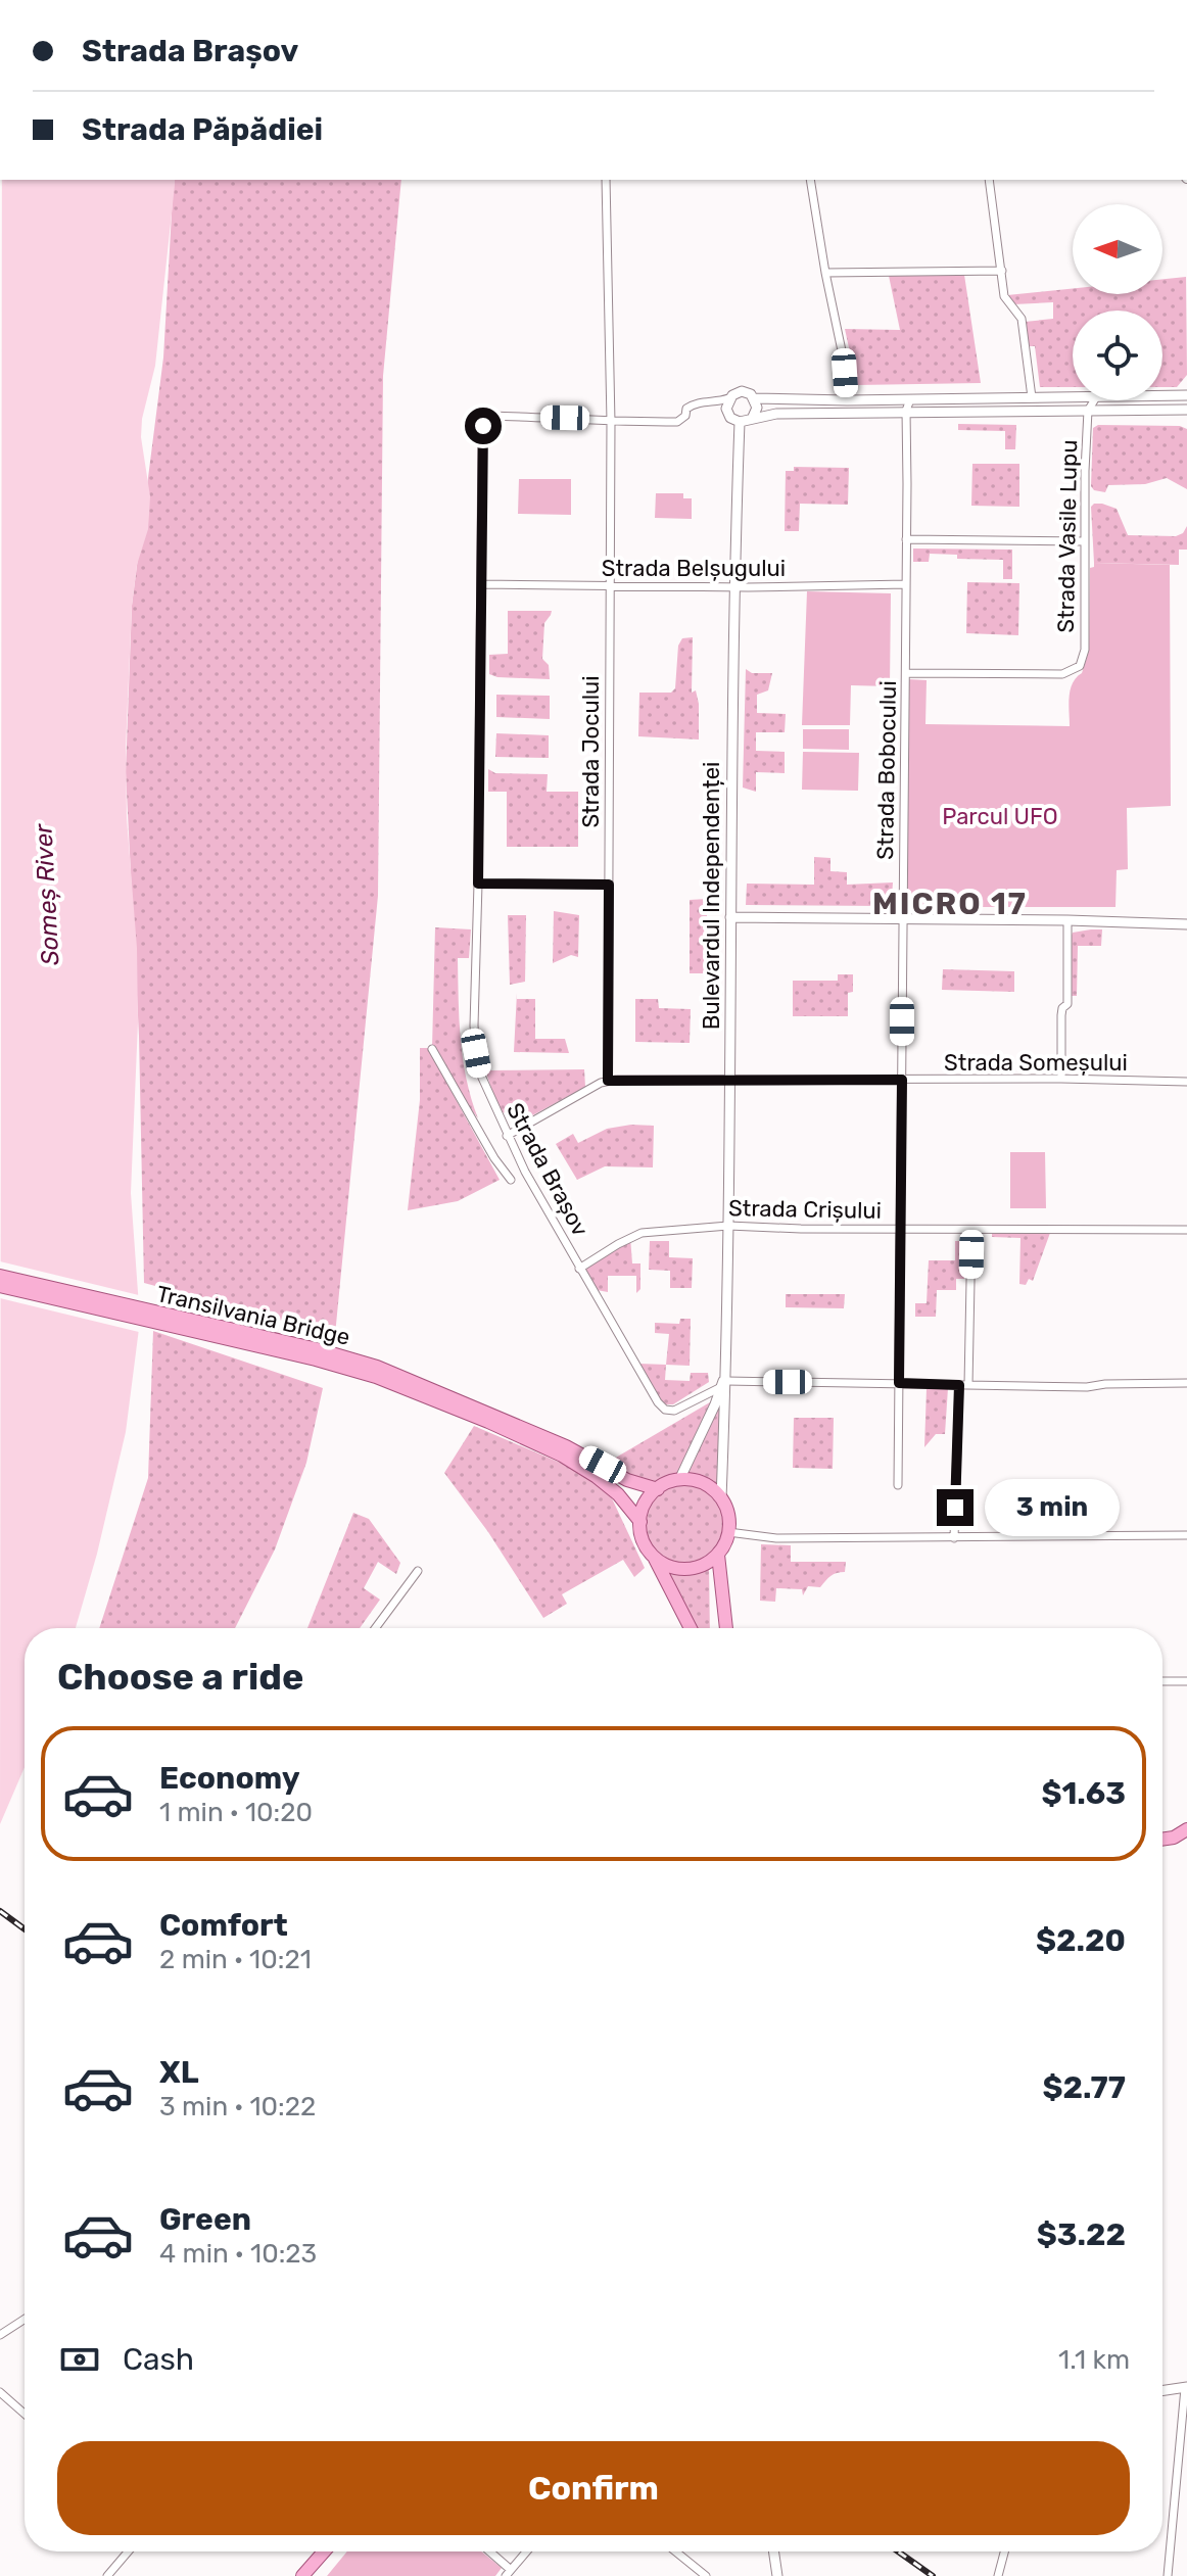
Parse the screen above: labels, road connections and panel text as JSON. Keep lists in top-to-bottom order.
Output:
{
  "streets": {
    "main road": ["Bulevardul Independenței", "Transilvania Bridge"],
    "street": [
      "Strada Vasile Lupu",
      "Strada Belșugului",
      "Strada Jocului",
      "Strada Bobocului",
      "Strada Someșului",
      "Strada Brașov",
      "Strada Crișului"
    ]
  },
  "crossings": [
    ["Strada Vasile Lupu", "Strada Bobocului"],
    ["Strada Belșugului", "Strada Jocului"],
    ["Strada Belșugului", "Strada Bobocului"],
    ["Strada Belșugului", "Bulevardul Independenței"],
    ["Strada Belșugului", "Strada Brașov"],
    ["Strada Jocului", "Strada Someșului"],
    ["Strada Jocului", "Strada Brașov"],
    ["Strada Bobocului", "Strada Someșului"],
    ["Strada Bobocului", "Strada Crișului"],
    ["Bulevardul Independenței", "Strada Someșului"],
    ["Bulevardul Independenței", "Strada Brașov"],
    ["Bulevardul Independenței", "Strada Crișului"],
    ["Strada Someșului", "Strada Brașov"],
    ["Strada Brașov", "Strada Crișului"]
  ],
  "districts": ["MICRO 17"],
  "water": ["Someș River"],
  "parks": ["Parcul UFO"],
  "north": "left",
  "page": {
    "banner": ["Strada Brașov", "Strada Păpădiei"],
    "bubble": "3 min",
    "heading": "Choose a ride",
    "list": [
      {
        "name": "Economy",
        "note": "1 min · 10:20",
        "value": "$1.63"
      },
      {
        "name": "Comfort",
        "note": "2 min · 10:21",
        "value": "$2.20"
      },
      {
        "name": "XL",
        "note": "3 min · 10:22",
        "value": "$2.77"
      },
      {
        "name": "Green",
        "note": "4 min · 10:23",
        "value": "$3.22"
      }
    ],
    "pay": ["Cash", "1.1 km"],
    "buttons": "Confirm"
  }
}
